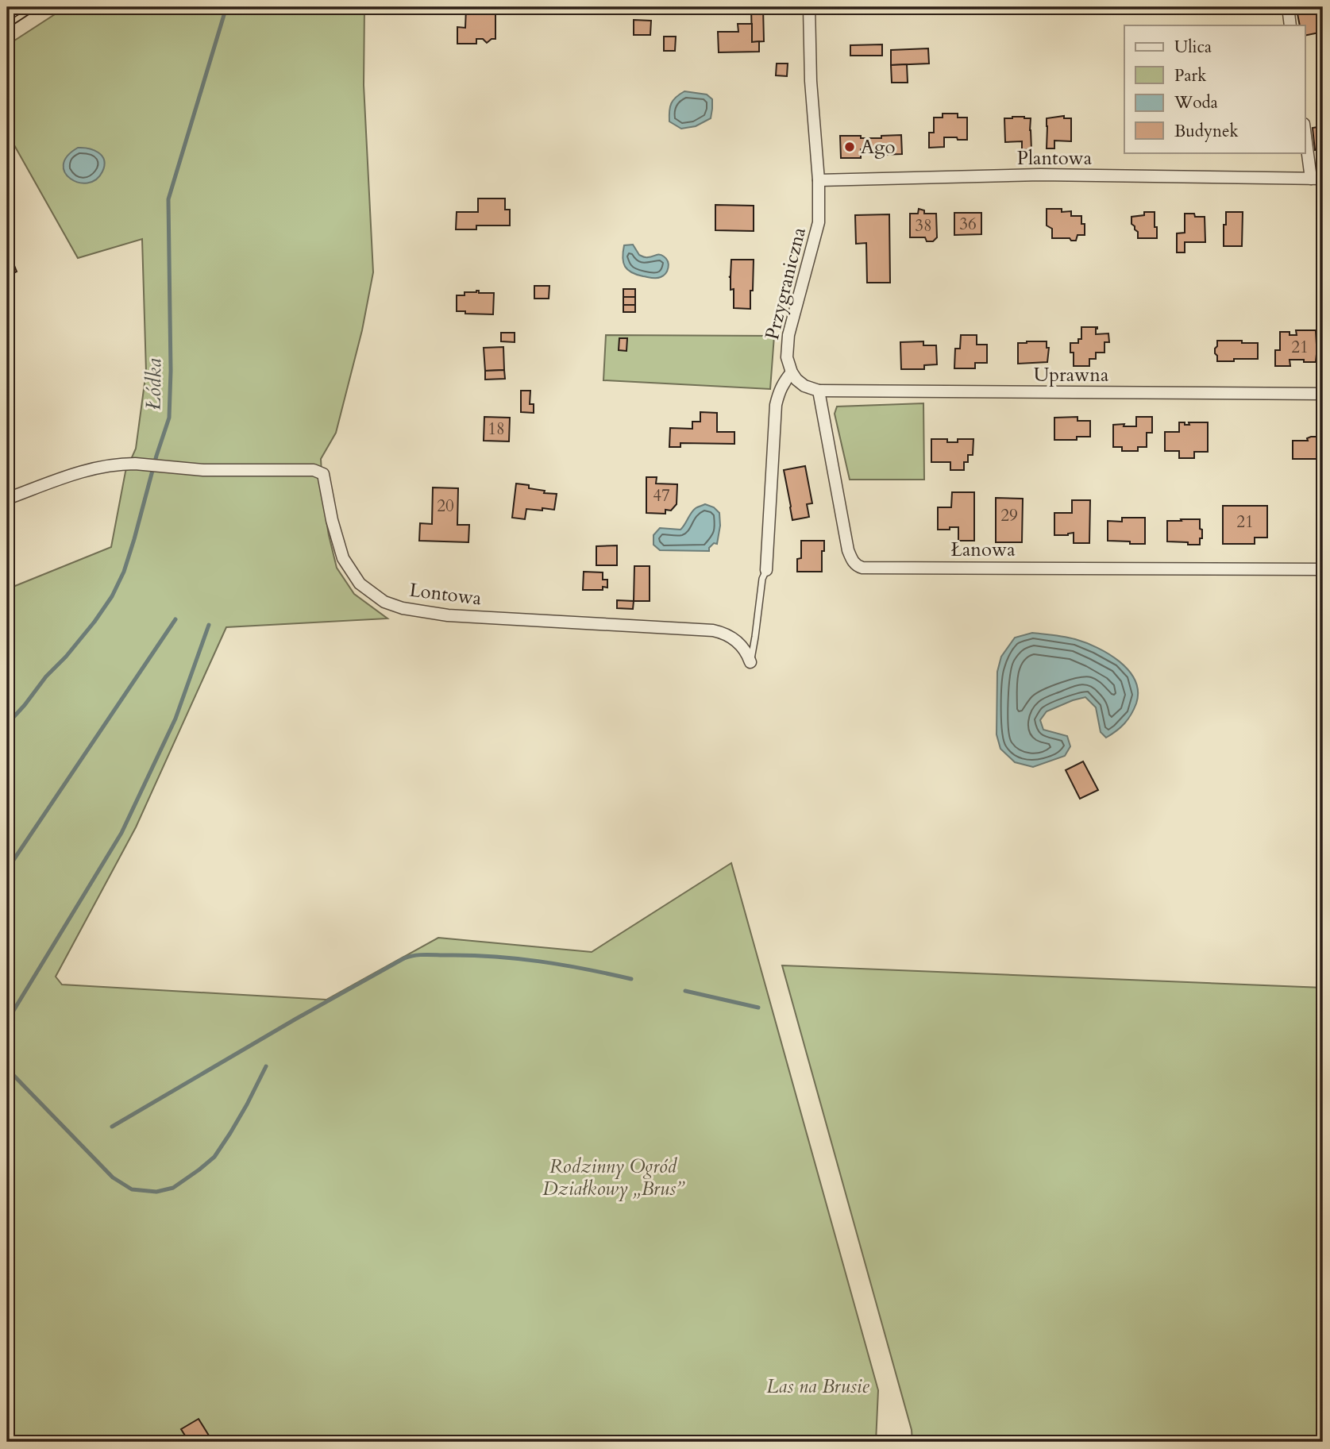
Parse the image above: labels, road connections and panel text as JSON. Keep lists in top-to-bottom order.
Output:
{
  "streets": {
    "street": [
      "Plantowa",
      "Przygraniczna",
      "Uprawna",
      "Łanowa",
      "Lontowa"
    ]
  },
  "crossings": [
    ["Plantowa", "Przygraniczna"],
    ["Uprawna", "Łanowa"]
  ],
  "water": ["Łódka"],
  "parks": ["Rodzinny Ogród Działkowy „Brus”", "Las na Brusie"],
  "places": ["Ago"],
  "house_numbers": [
    "36",
    "38",
    "21",
    "18",
    "47",
    "20",
    "29",
    "21"
  ],
  "legend": [
    "Ulica",
    "Park",
    "Woda",
    "Budynek"
  ]
}
